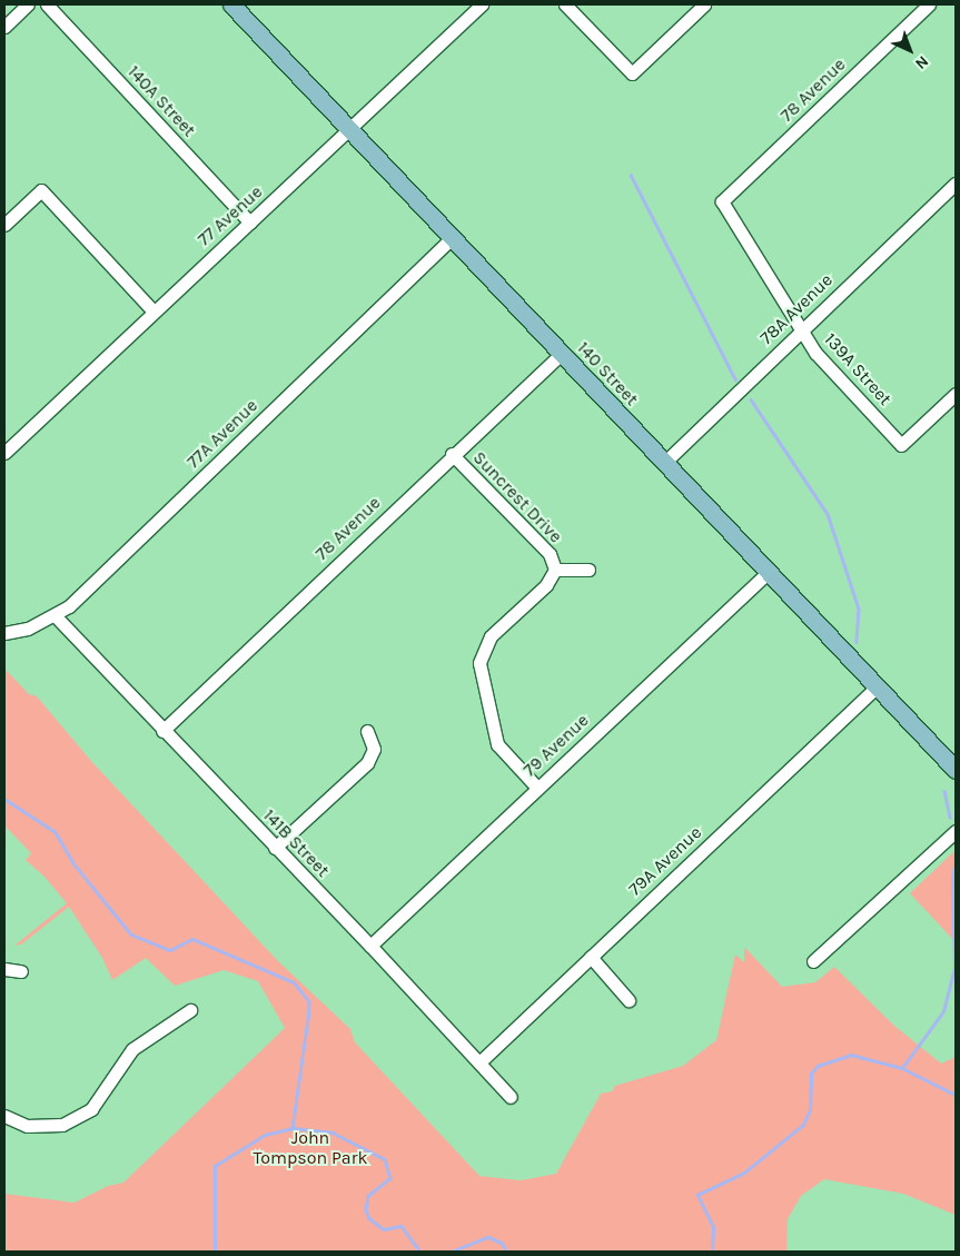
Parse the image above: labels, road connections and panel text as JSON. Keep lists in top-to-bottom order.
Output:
{
  "streets": {
    "main road": ["140 Street"],
    "street": [
      "78 Avenue",
      "140A Street",
      "77 Avenue",
      "78A Avenue",
      "139A Street",
      "77A Avenue",
      "Suncrest Drive",
      "79 Avenue",
      "141B Street",
      "79A Avenue"
    ]
  },
  "crossings": [
    ["78 Avenue", "139A Street"],
    ["78 Avenue", "140 Street"],
    ["78 Avenue", "Suncrest Drive"],
    ["78 Avenue", "141B Street"],
    ["140A Street", "77 Avenue"],
    ["77 Avenue", "140 Street"],
    ["78A Avenue", "139A Street"],
    ["78A Avenue", "140 Street"],
    ["140 Street", "77A Avenue"],
    ["140 Street", "79 Avenue"],
    ["140 Street", "79A Avenue"],
    ["77A Avenue", "141B Street"],
    ["Suncrest Drive", "79 Avenue"],
    ["79 Avenue", "141B Street"],
    ["141B Street", "79A Avenue"]
  ],
  "parks": ["John Tompson Park"],
  "north": "bottom right"
}
